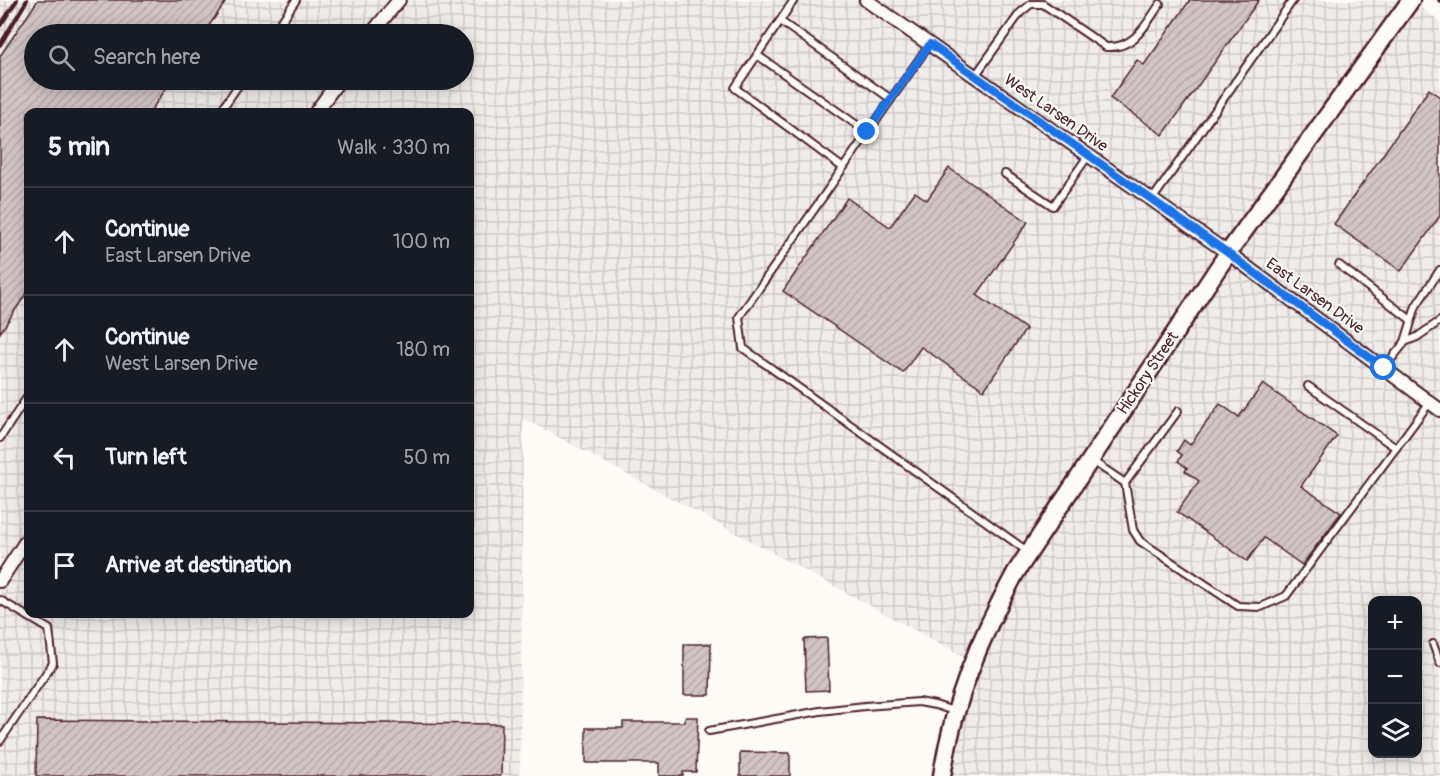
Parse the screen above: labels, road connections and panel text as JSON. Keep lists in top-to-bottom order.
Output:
{
  "streets": {
    "street": ["West Larsen Drive", "East Larsen Drive", "Hickory Street"]
  },
  "crossings": [
    ["West Larsen Drive", "East Larsen Drive"],
    ["West Larsen Drive", "Hickory Street"],
    ["East Larsen Drive", "Hickory Street"]
  ],
  "page": {
    "search": "Search here",
    "heading": ["5 min", "Walk · 330 m"],
    "list": [
      ["Continue", "East Larsen Drive", "100 m"],
      ["Continue", "West Larsen Drive", "180 m"],
      ["Turn left", "50 m"],
      "Arrive at destination"
    ],
    "map_buttons": ["+", "−"]
  }
}
